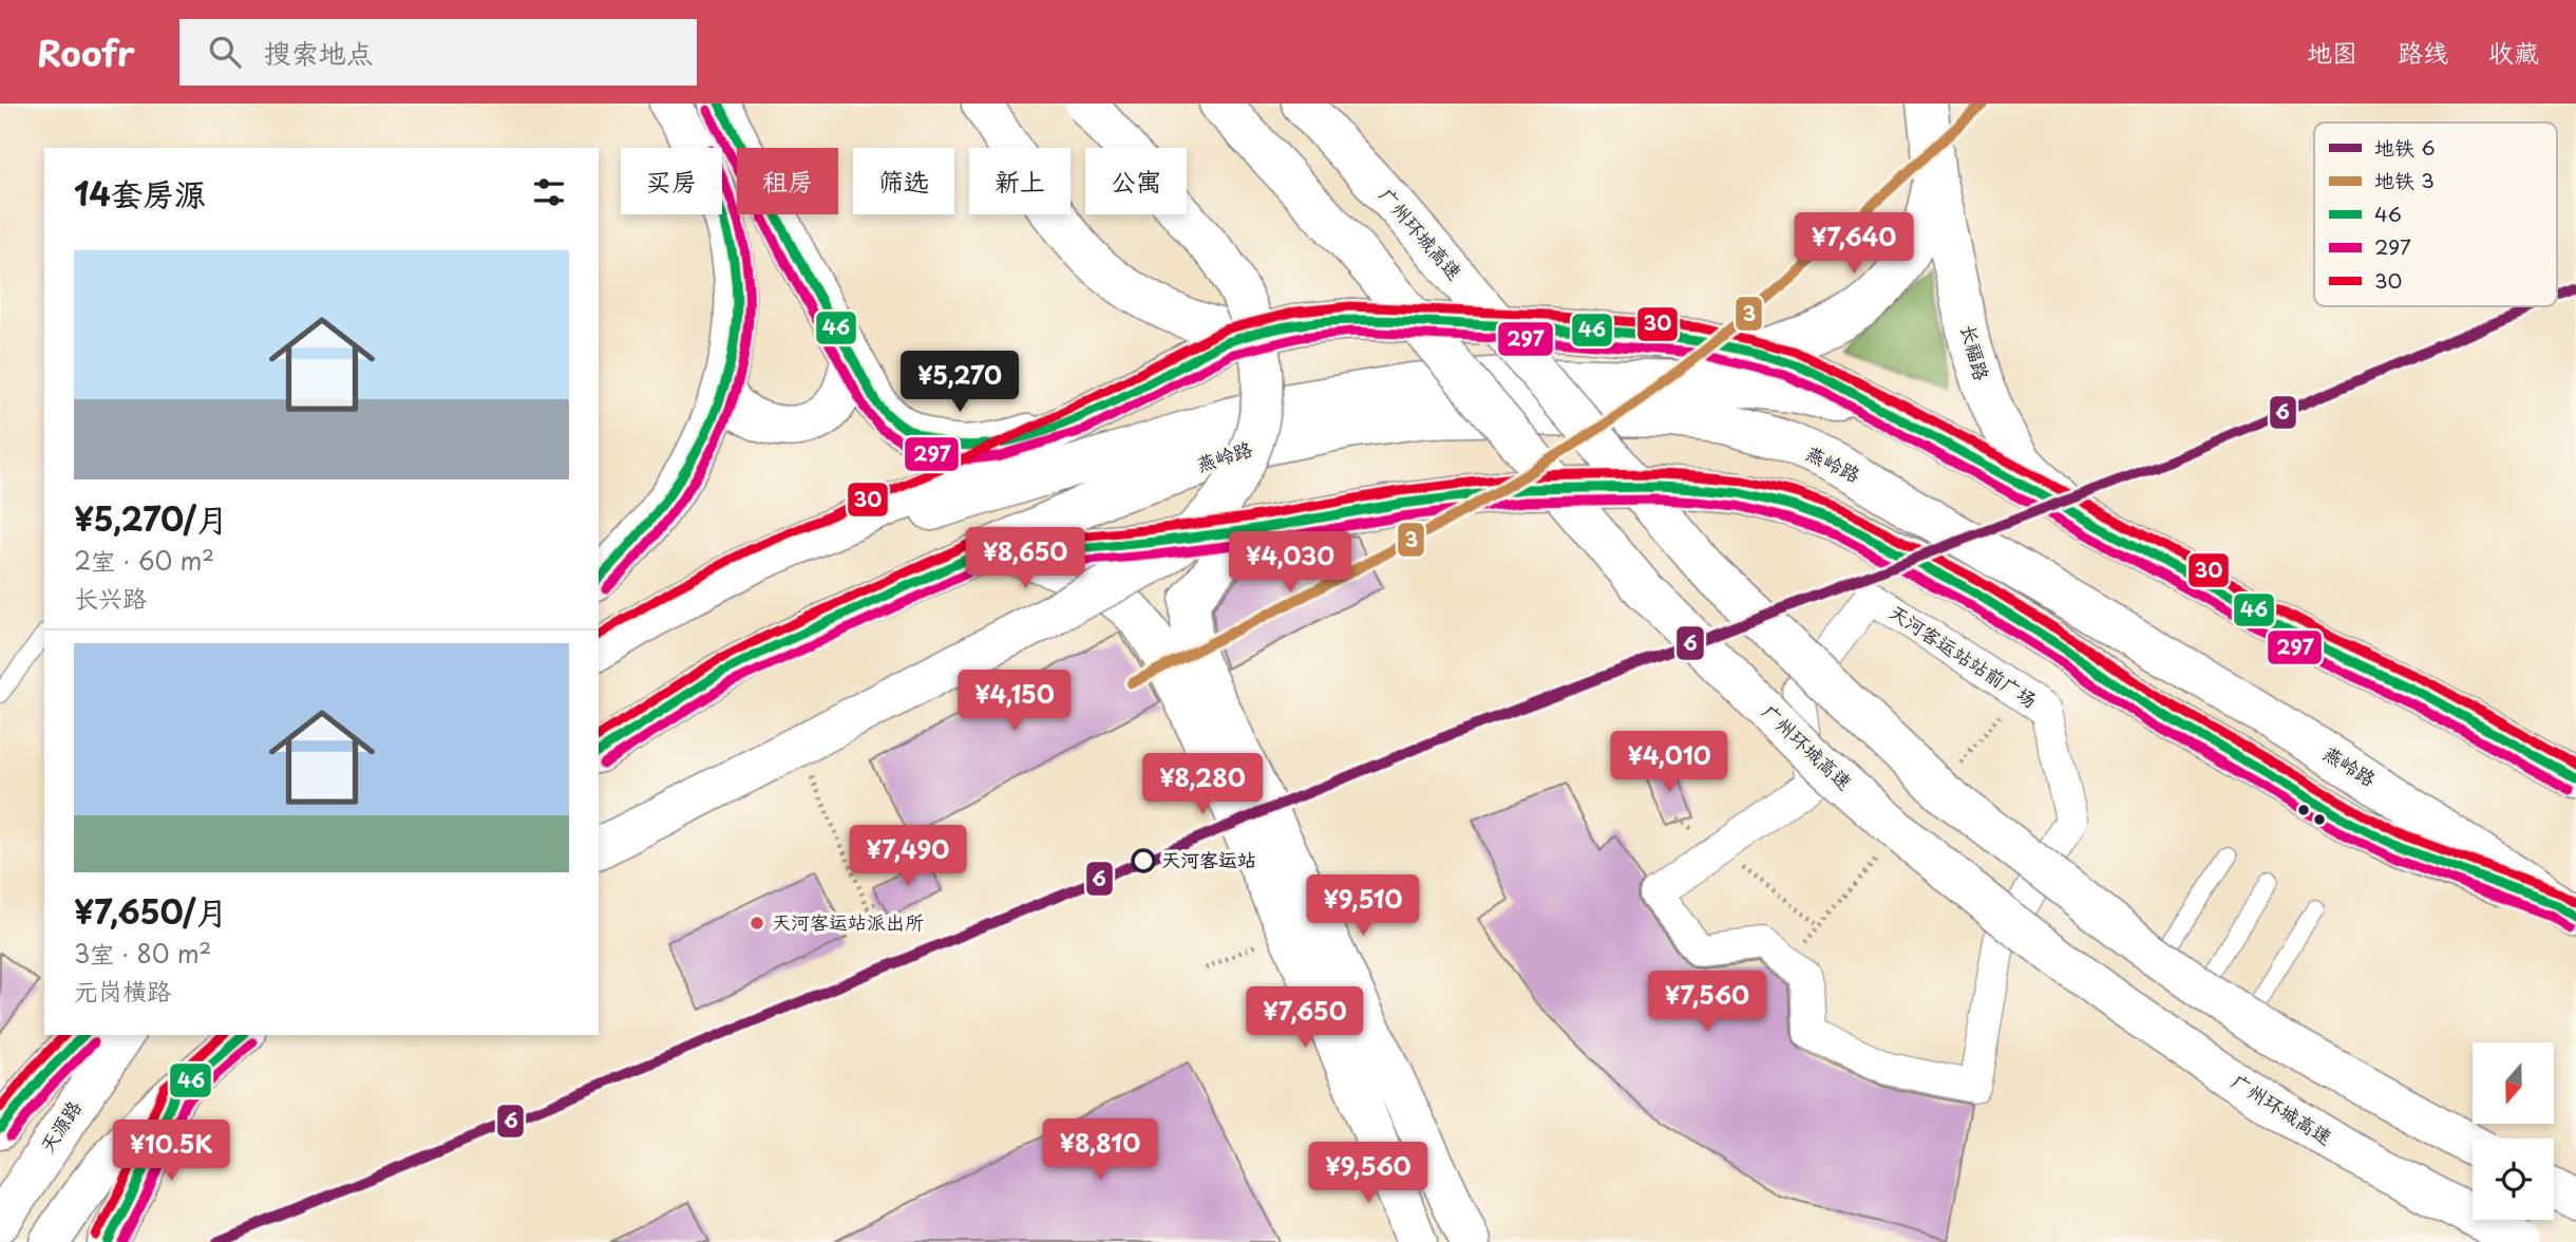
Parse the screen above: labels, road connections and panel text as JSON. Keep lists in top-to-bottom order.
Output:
{
  "streets": {
    "main road": [
      "广州环城高速",
      "长福路",
      "燕岭路",
      "天源路"
    ],
    "street": ["天河客运站站前广场"]
  },
  "places": ["天河客运站", "天河客运站派出所"],
  "lines": [
    "metro line 3",
    "transit line 46",
    "transit line 297",
    "metro line 6",
    "transit line 30"
  ],
  "legend": [
    "地铁 6",
    "地铁 3",
    "46",
    "297",
    "30"
  ],
  "north": "bottom",
  "page": {
    "header": "Roofr",
    "search": "搜索地点",
    "nav": ["地图", "路线", "收藏"],
    "chip": [
      "买房",
      "租房",
      "筛选",
      "新上",
      "公寓"
    ],
    "heading": "14套房源",
    "price": [
      "¥7,640",
      "¥5,270",
      "¥8,650",
      "¥4,030",
      "¥4,150",
      "¥4,010",
      "¥8,280",
      "¥7,490",
      "¥9,510",
      "¥7,560",
      "¥7,650",
      "¥8,810",
      "¥10.5K",
      "¥9,560"
    ],
    "list": [
      {
        "name": "¥5,270/月",
        "note": "2室 · 60 m² · 长兴路"
      },
      {
        "name": "¥7,650/月",
        "note": "3室 · 80 m² · 元岗横路"
      }
    ]
  }
}
